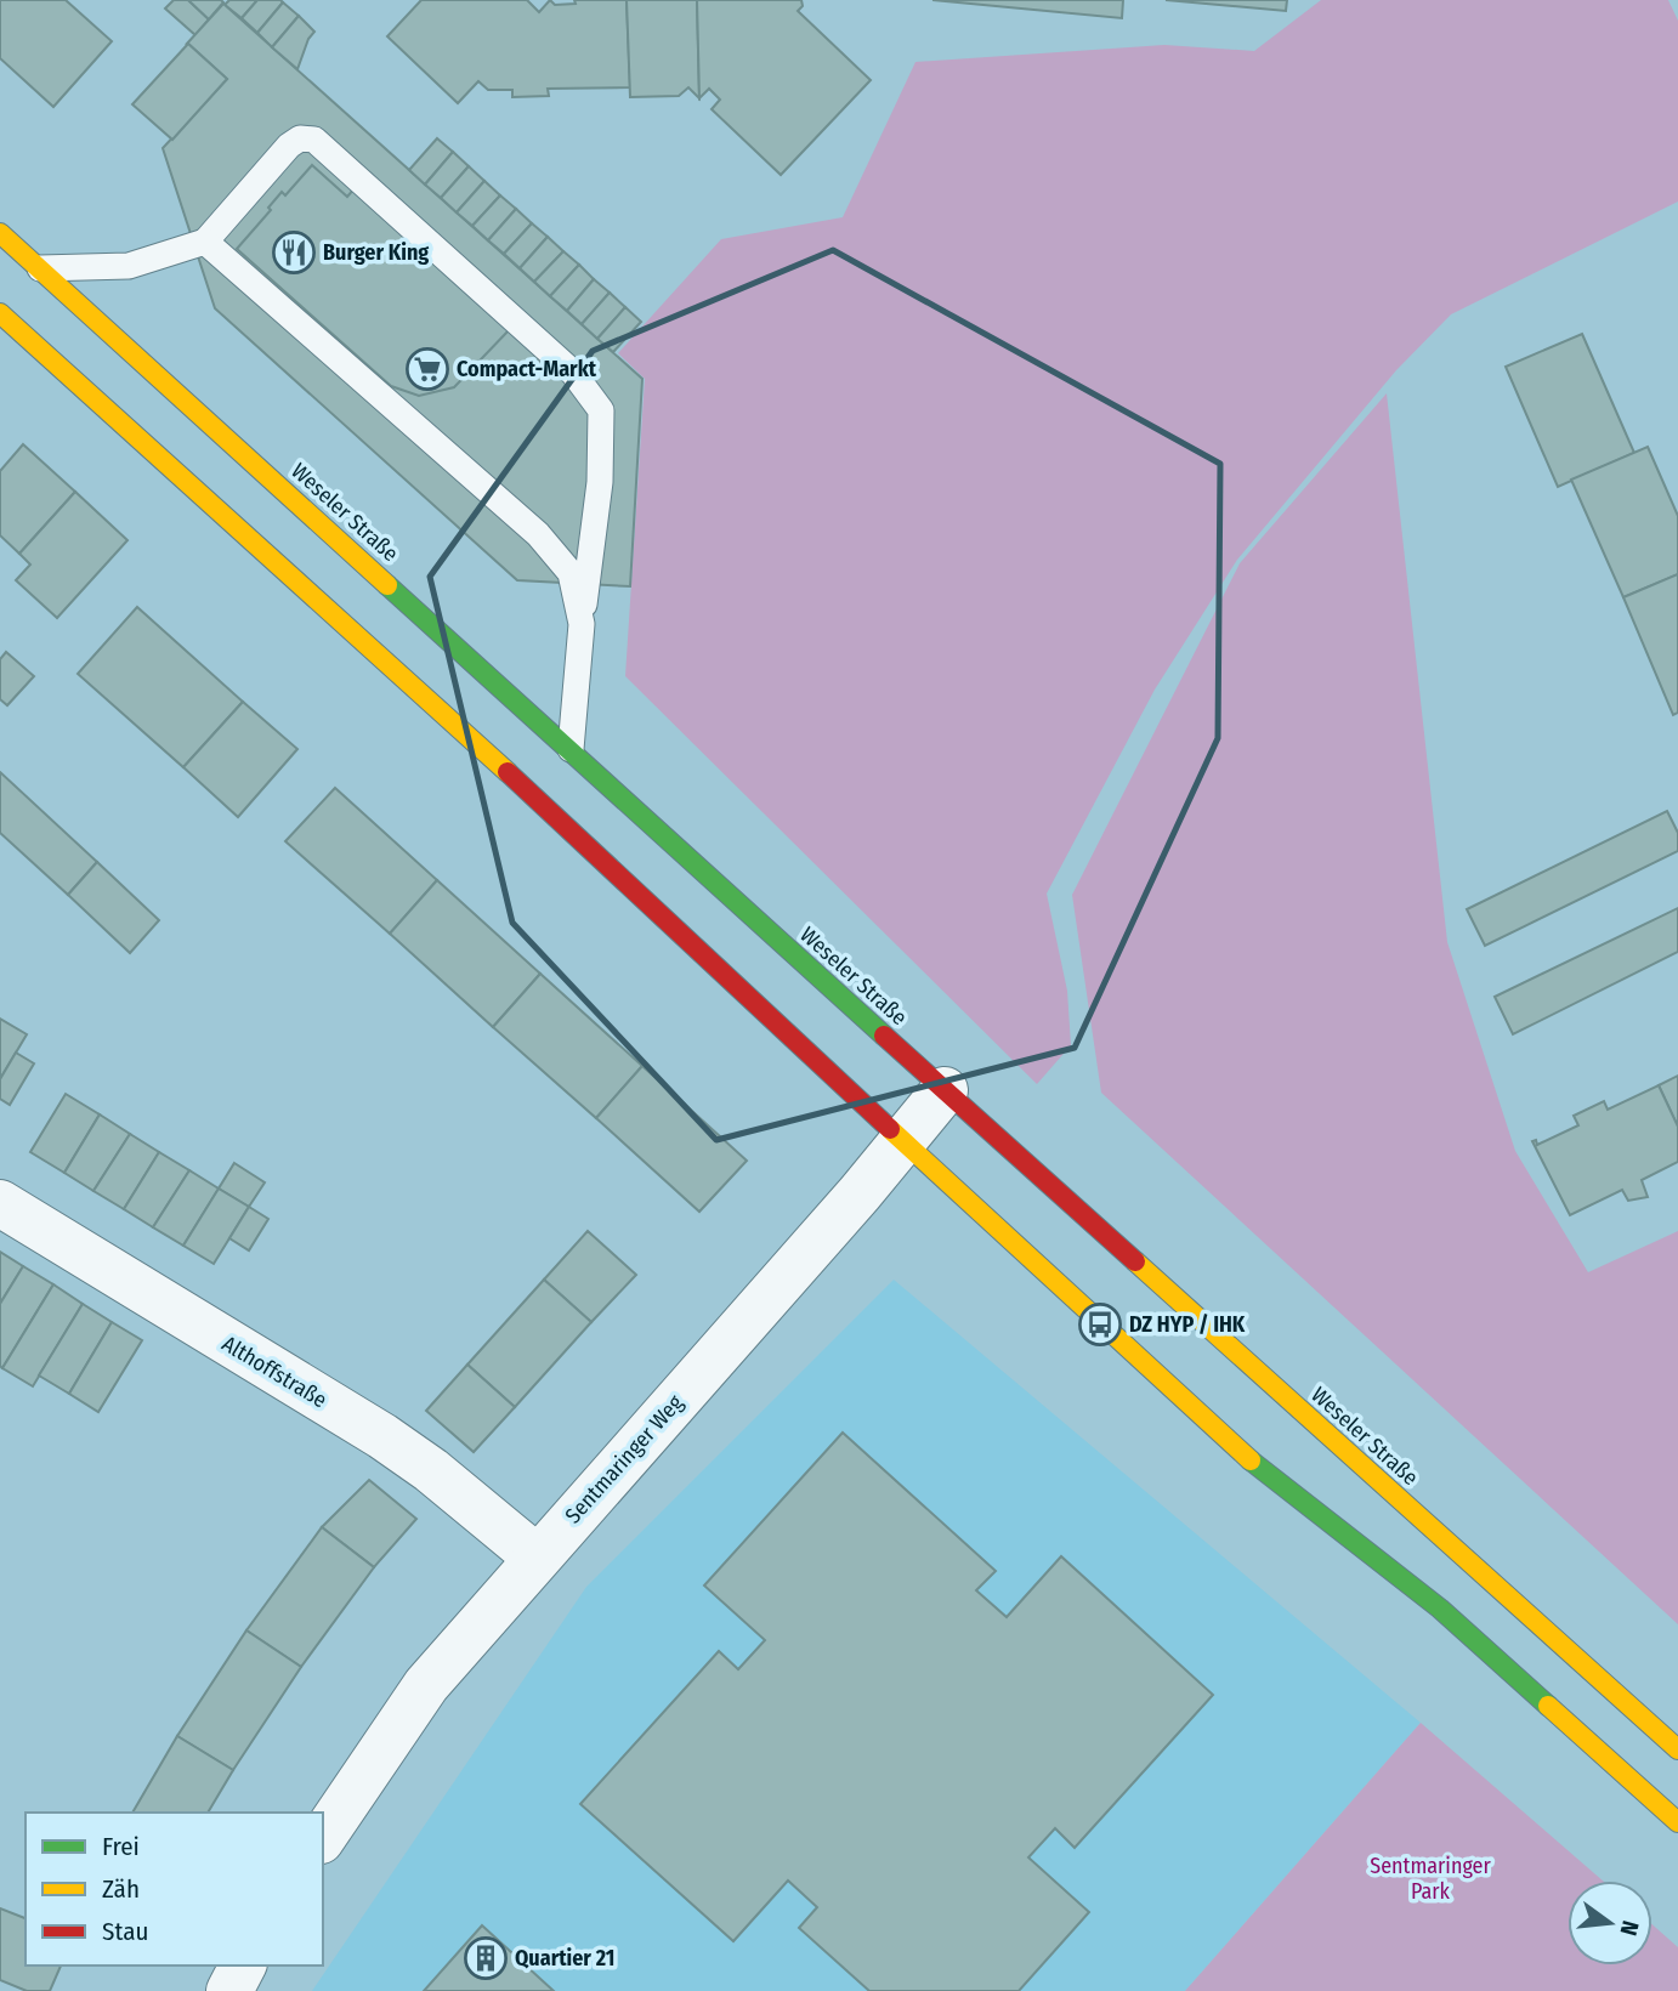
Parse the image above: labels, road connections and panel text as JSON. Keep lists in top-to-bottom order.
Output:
{
  "streets": {
    "main road": ["Weseler Straße"],
    "street": ["Althoffstraße", "Sentmaringer Weg"]
  },
  "crossings": [
    ["Weseler Straße", "Sentmaringer Weg"],
    ["Althoffstraße", "Sentmaringer Weg"]
  ],
  "parks": ["Sentmaringer Park"],
  "places": {
    "restaurant": ["Burger King"],
    "supermarket": ["Compact-Markt"],
    "bus stop": ["DZ HYP / IHK"],
    "building": ["Quartier 21"]
  },
  "legend": ["Frei", "Zäh", "Stau"],
  "north": "right"
}
